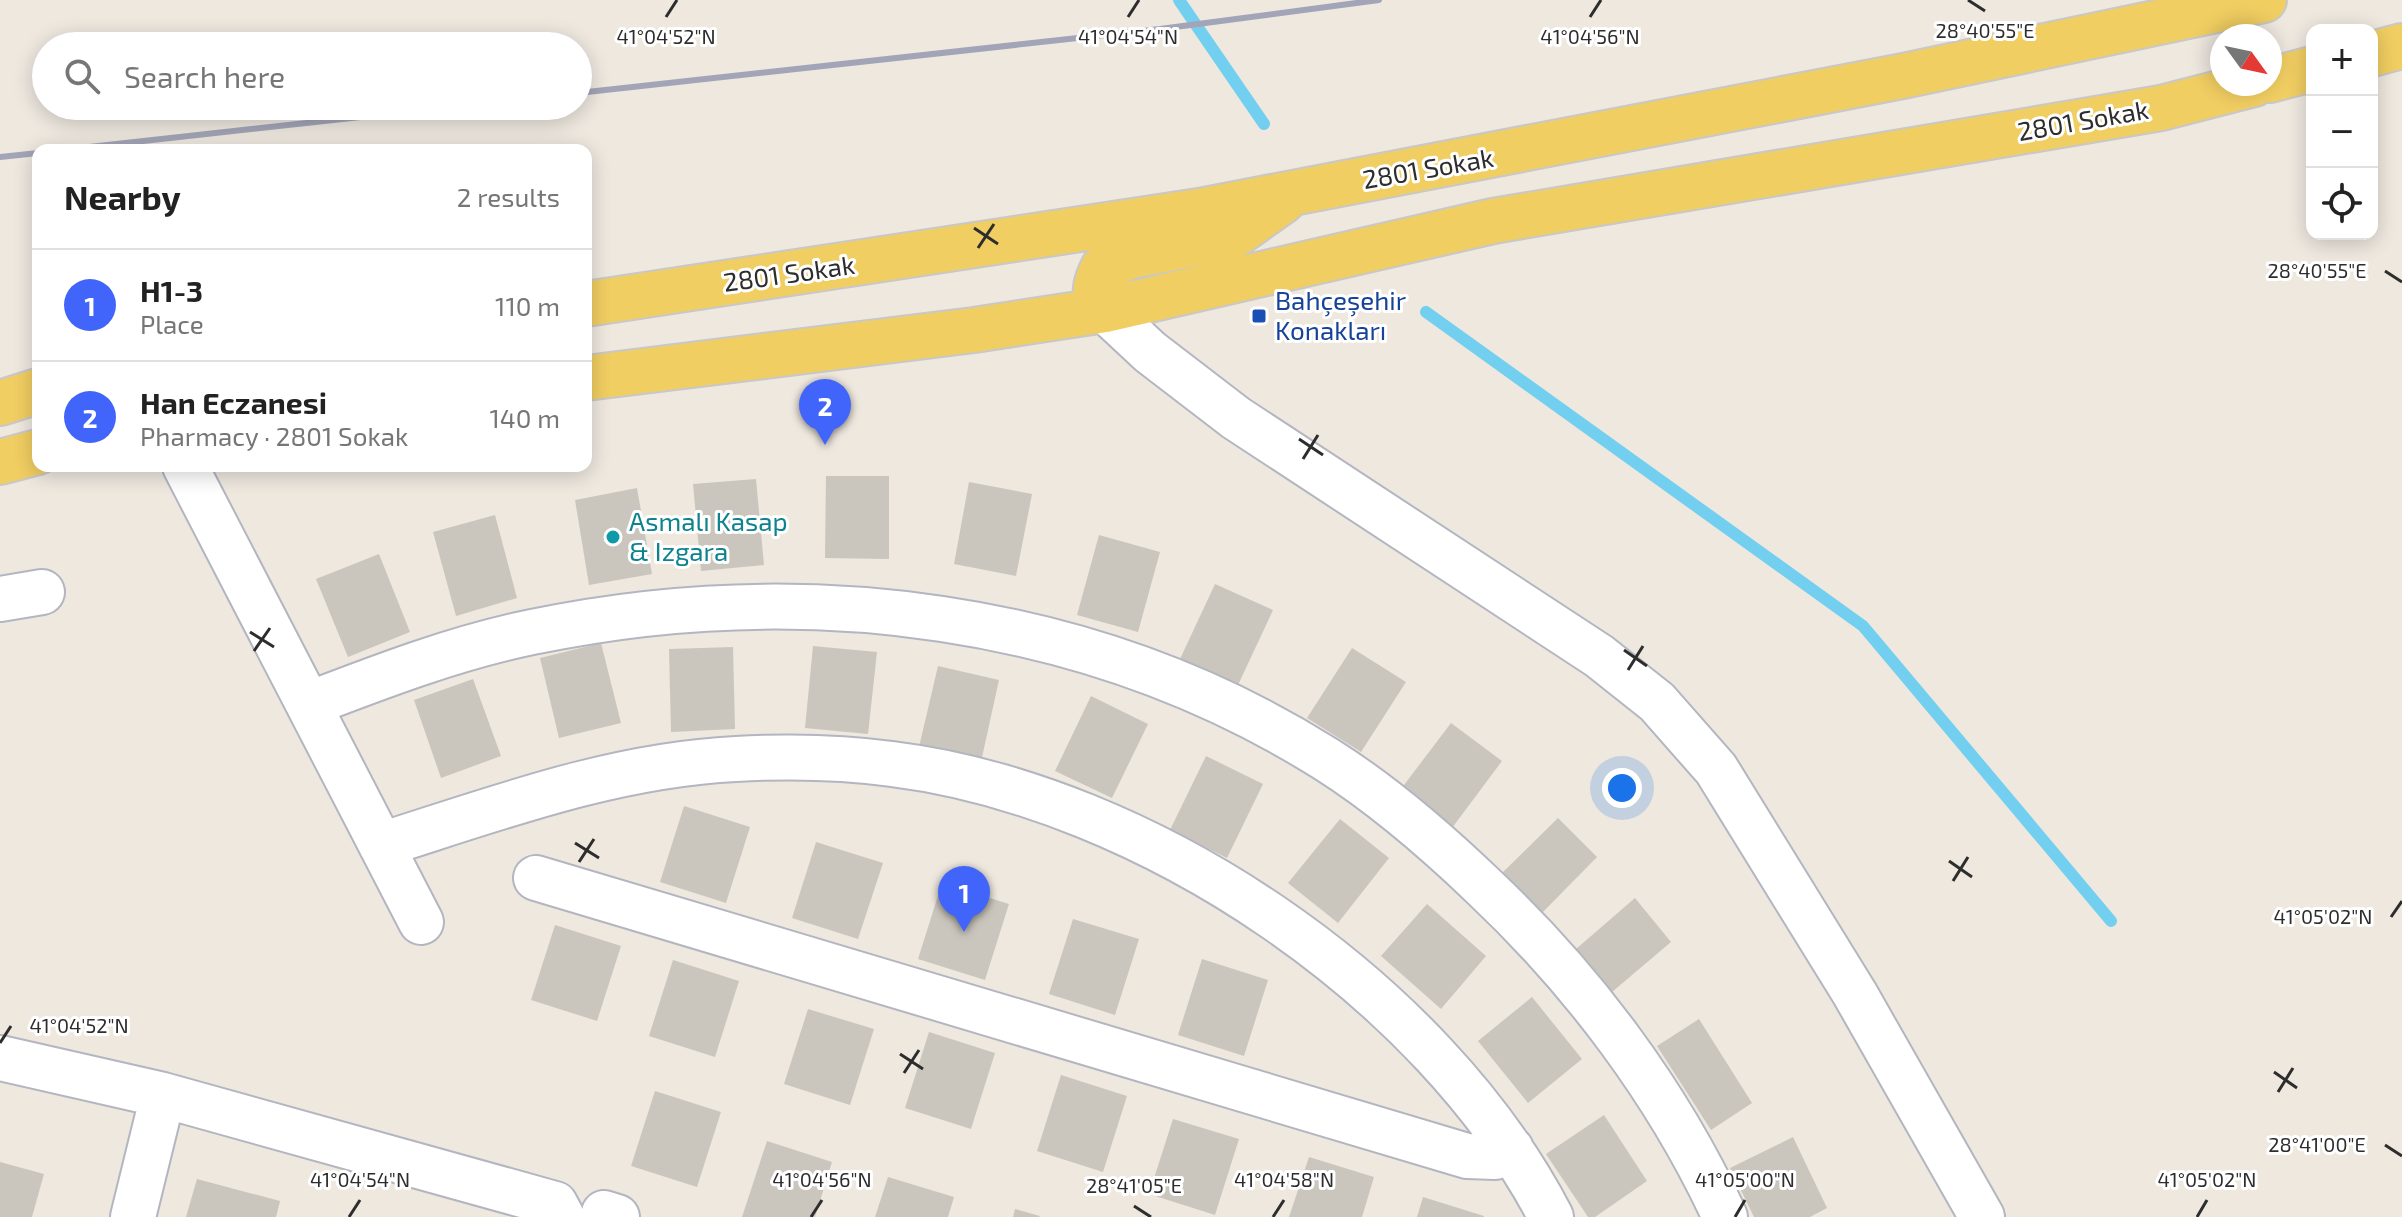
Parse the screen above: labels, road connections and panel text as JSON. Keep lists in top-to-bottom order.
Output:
{
  "streets": {
    "main road": ["2801 Sokak"]
  },
  "places": {
    "transit": ["Bahçeşehir Konakları"],
    "other": ["Asmalı Kasap & Izgara"]
  },
  "north": "bottom right",
  "page": {
    "map_buttons": ["+", "−"],
    "search": "Search here",
    "heading": ["Nearby", "2 results"],
    "list": [
      {
        "mark": "1",
        "name": "H1-3",
        "note": "Place",
        "value": "110 m"
      },
      {
        "mark": "2",
        "name": "Han Eczanesi",
        "note": "Pharmacy · 2801 Sokak",
        "value": "140 m"
      }
    ],
    "pins": ["2", "1"]
  },
  "coordinates": [
    "28°40'55\"E",
    "41°04'54\"N",
    "41°04'56\"N",
    "41°04'52\"N",
    "41°05'02\"N",
    "28°41'00\"E",
    "41°04'58\"N",
    "41°05'00\"N",
    "28°41'05\"E"
  ]
}
